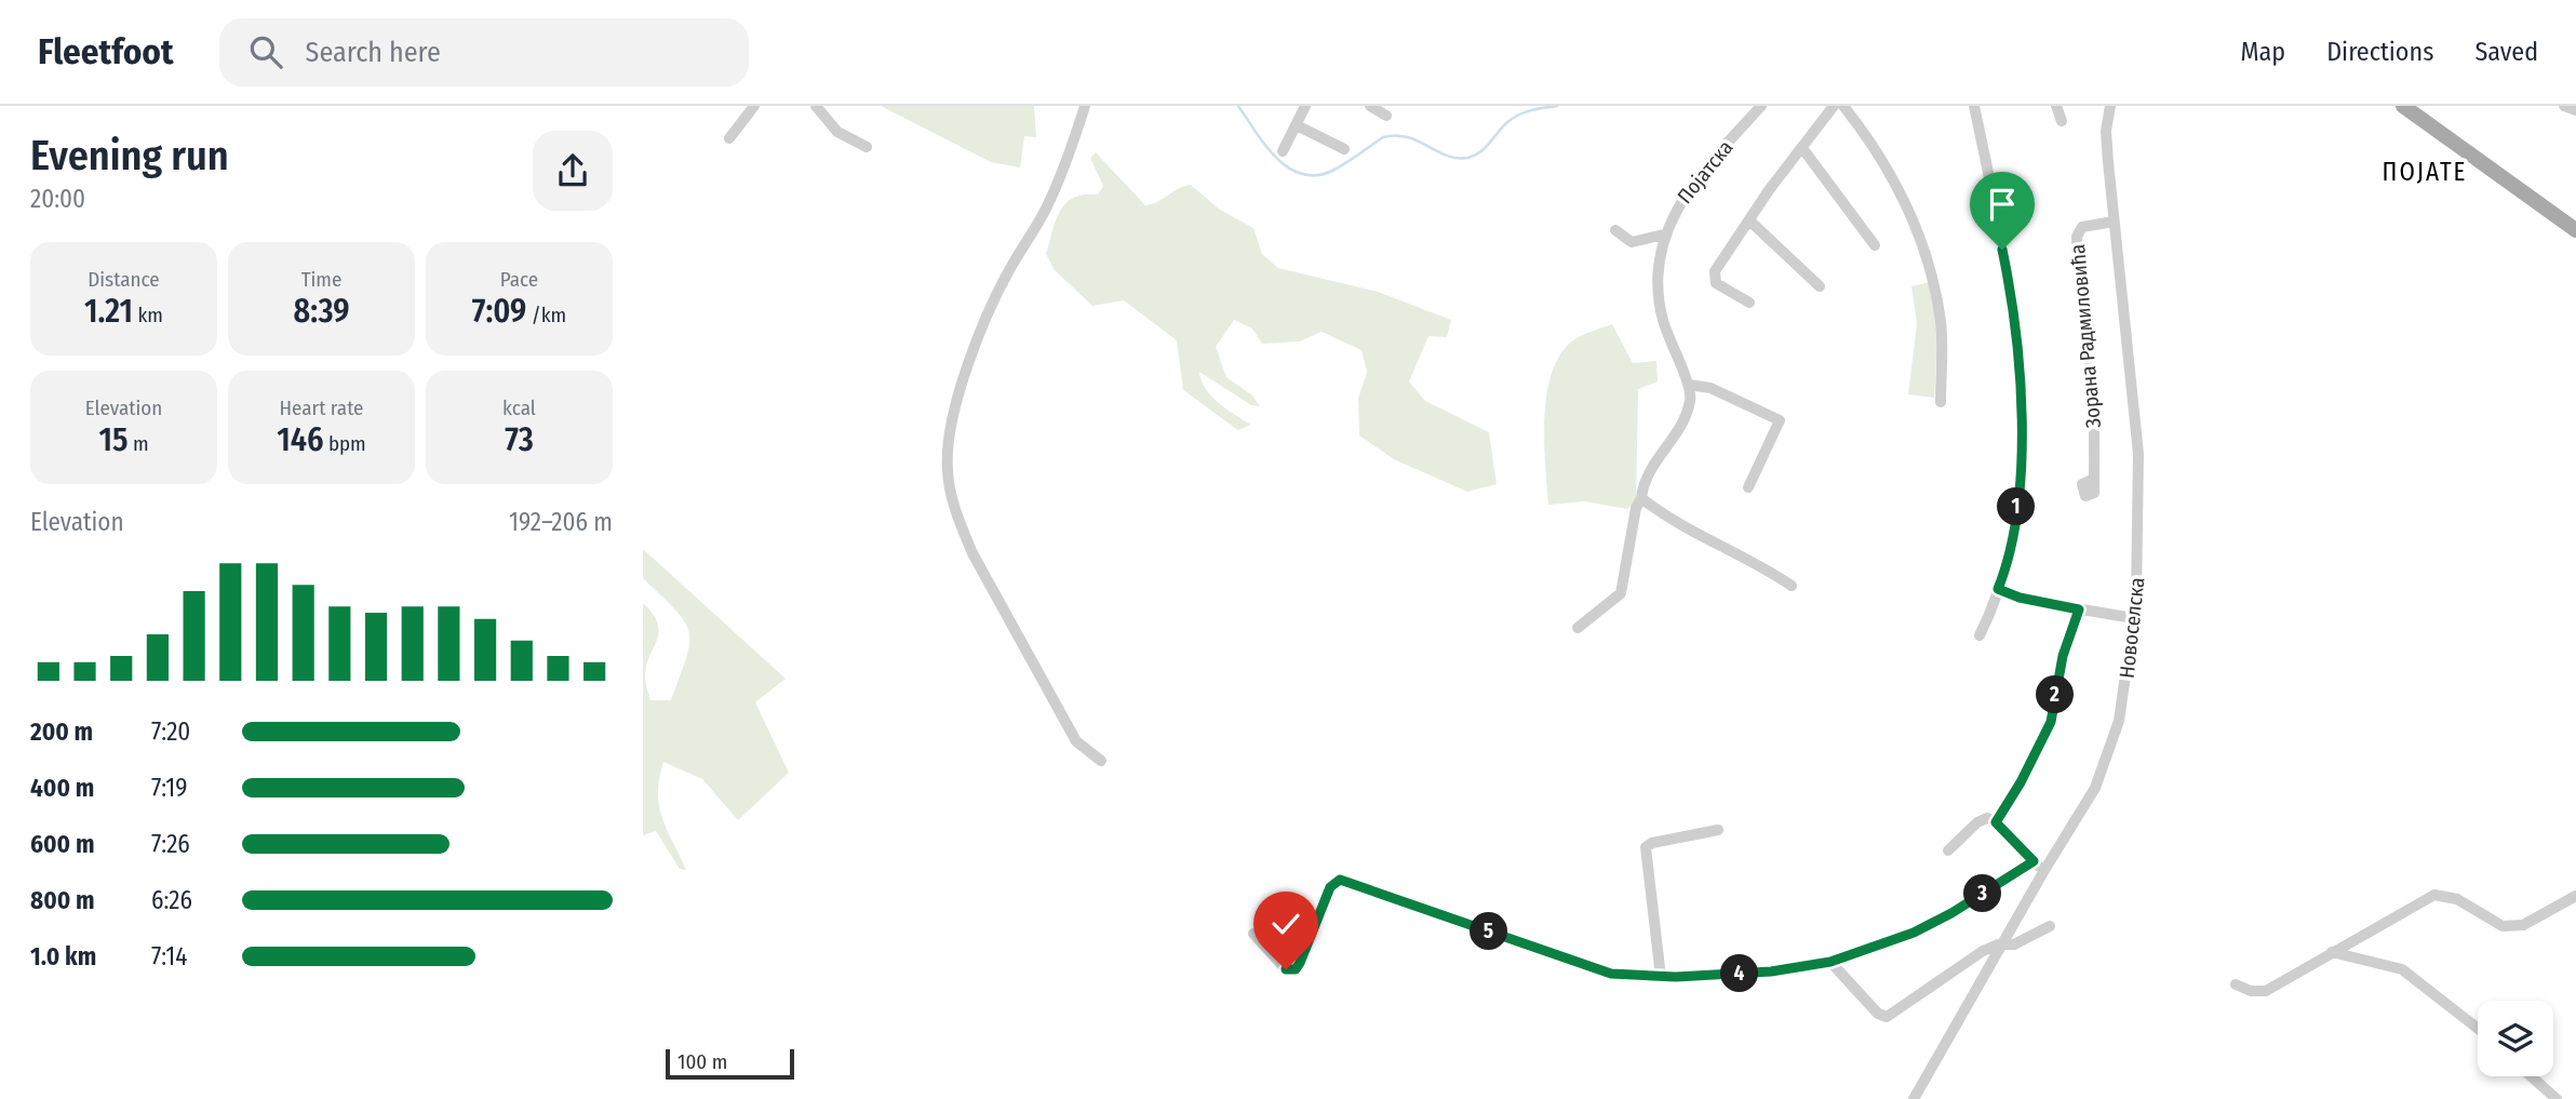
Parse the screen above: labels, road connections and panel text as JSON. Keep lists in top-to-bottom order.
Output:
{
  "streets": {
    "street": ["Појатска", "Зорана Радмиловића", "Новоселска"]
  },
  "crossings": [
    ["Зорана Радмиловића", "Новоселска"]
  ],
  "districts": ["ПОЈАТЕ"],
  "scale_bar": "100 m",
  "page": {
    "header": "Fleetfoot",
    "search": "Search here",
    "nav": ["Map", "Directions", "Saved"],
    "heading": ["Evening run", "20:00"],
    "stats": [
      ["Distance", "1.21 km"],
      ["Time", "8:39"],
      ["Pace", "7:09 /km"],
      ["Elevation", "15 m"],
      ["Heart rate", "146 bpm"],
      ["kcal", "73"]
    ],
    "pins": [
      "1",
      "2",
      "3",
      "5",
      "4"
    ],
    "chart": ["Elevation", "192–206 m"],
    "list": [
      {
        "name": "200 m",
        "note": "7:20"
      },
      {
        "name": "400 m",
        "note": "7:19"
      },
      {
        "name": "600 m",
        "note": "7:26"
      },
      {
        "name": "800 m",
        "note": "6:26"
      },
      {
        "name": "1.0 km",
        "note": "7:14"
      }
    ],
    "scale": "100 m"
  }
}
